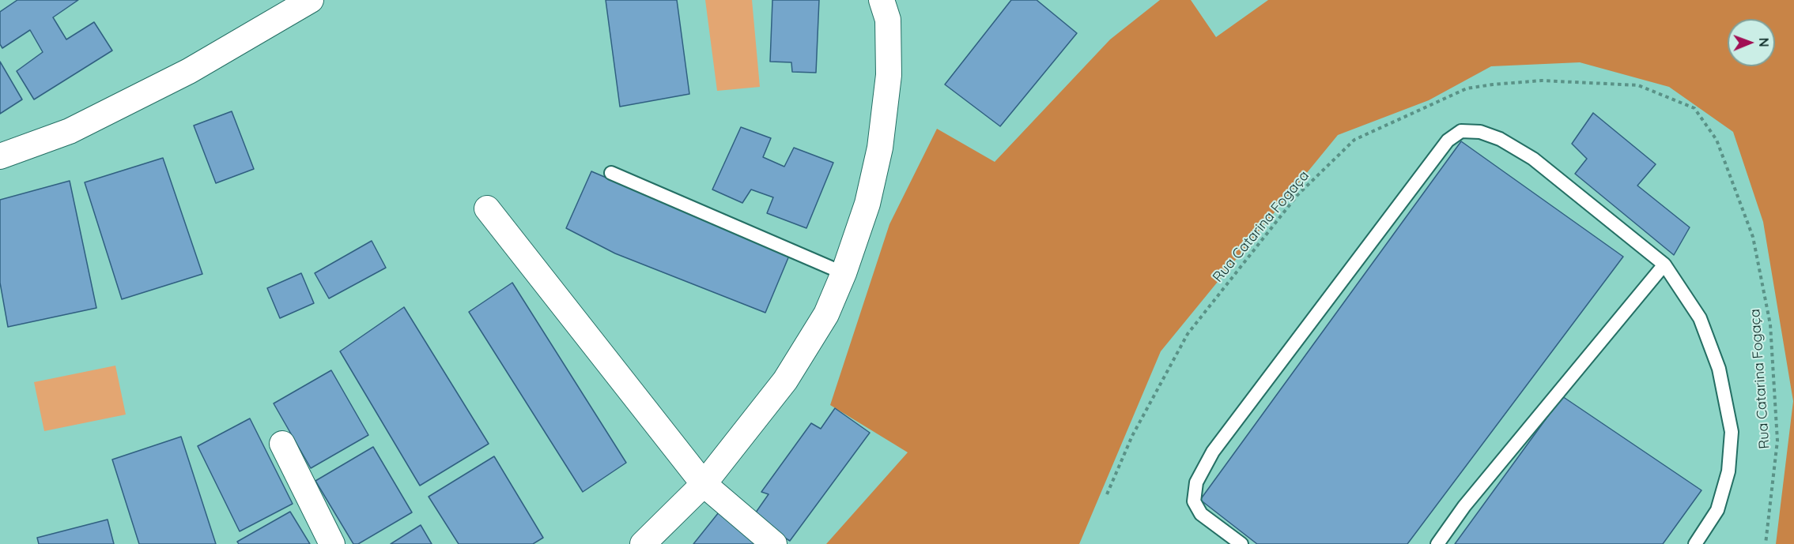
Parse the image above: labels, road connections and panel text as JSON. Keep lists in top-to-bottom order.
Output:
{
  "streets": {
    "path": ["Rua Catarina Fogaça"]
  },
  "north": "right"
}
